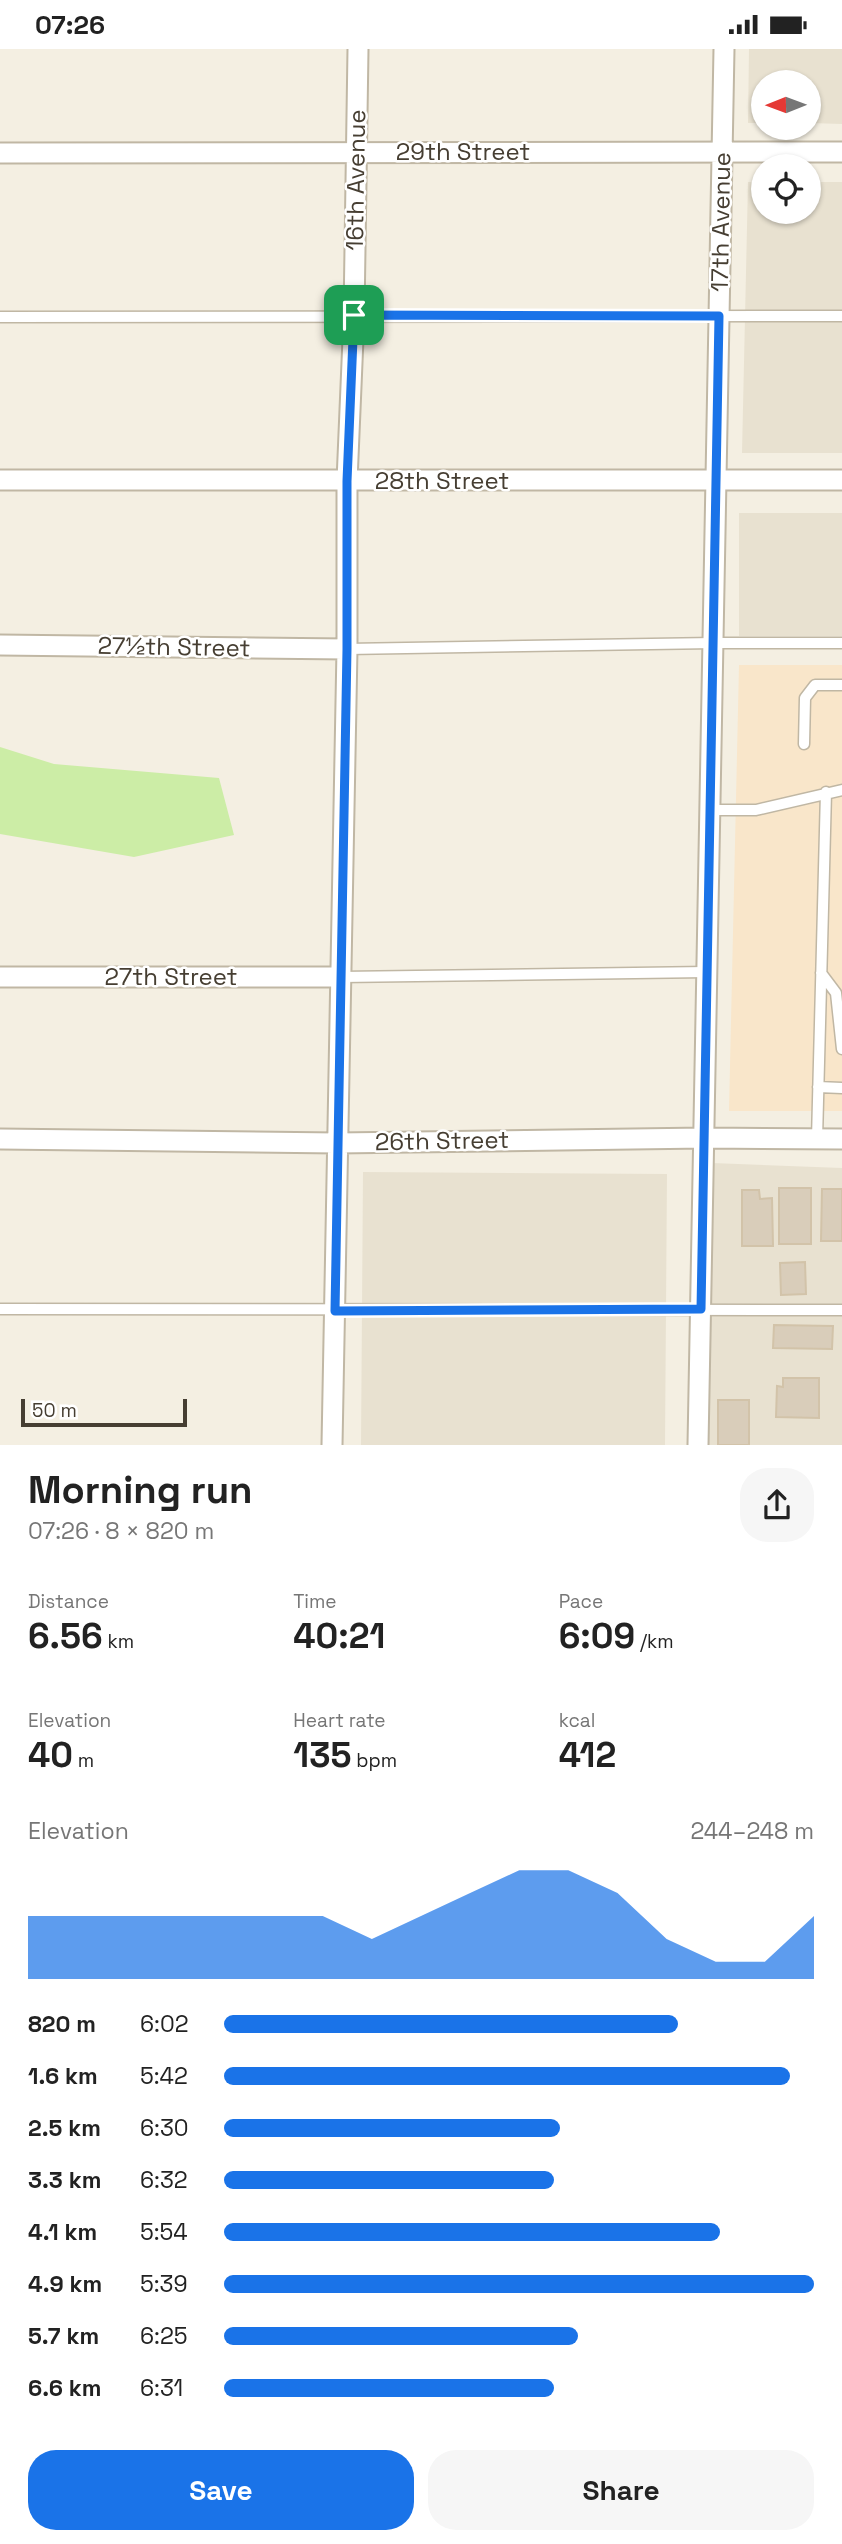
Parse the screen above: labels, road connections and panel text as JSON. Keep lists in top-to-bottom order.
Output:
{
  "streets": {
    "street": [
      "29th Street",
      "16th Avenue",
      "17th Avenue",
      "28th Street",
      "27½th Street",
      "27th Street",
      "26th Street"
    ]
  },
  "crossings": [
    ["29th Street", "16th Avenue"],
    ["29th Street", "17th Avenue"],
    ["16th Avenue", "28th Street"],
    ["16th Avenue", "27½th Street"],
    ["16th Avenue", "27th Street"],
    ["16th Avenue", "26th Street"],
    ["17th Avenue", "28th Street"],
    ["17th Avenue", "26th Street"]
  ],
  "scale_bar": "50 m",
  "north": "left",
  "page": {
    "status": "07:26",
    "scale": "50 m",
    "heading": ["Morning run", "07:26 · 8 × 820 m"],
    "stats": [
      ["Distance", "6.56 km"],
      ["Time", "40:21"],
      ["Pace", "6:09 /km"],
      ["Elevation", "40 m"],
      ["Heart rate", "135 bpm"],
      ["kcal", "412"]
    ],
    "chart": ["Elevation", "244–248 m"],
    "list": [
      {
        "name": "820 m",
        "note": "6:02"
      },
      {
        "name": "1.6 km",
        "note": "5:42"
      },
      {
        "name": "2.5 km",
        "note": "6:30"
      },
      {
        "name": "3.3 km",
        "note": "6:32"
      },
      {
        "name": "4.1 km",
        "note": "5:54"
      },
      {
        "name": "4.9 km",
        "note": "5:39"
      },
      {
        "name": "5.7 km",
        "note": "6:25"
      },
      {
        "name": "6.6 km",
        "note": "6:31"
      }
    ],
    "buttons": ["Save", "Share"]
  }
}
